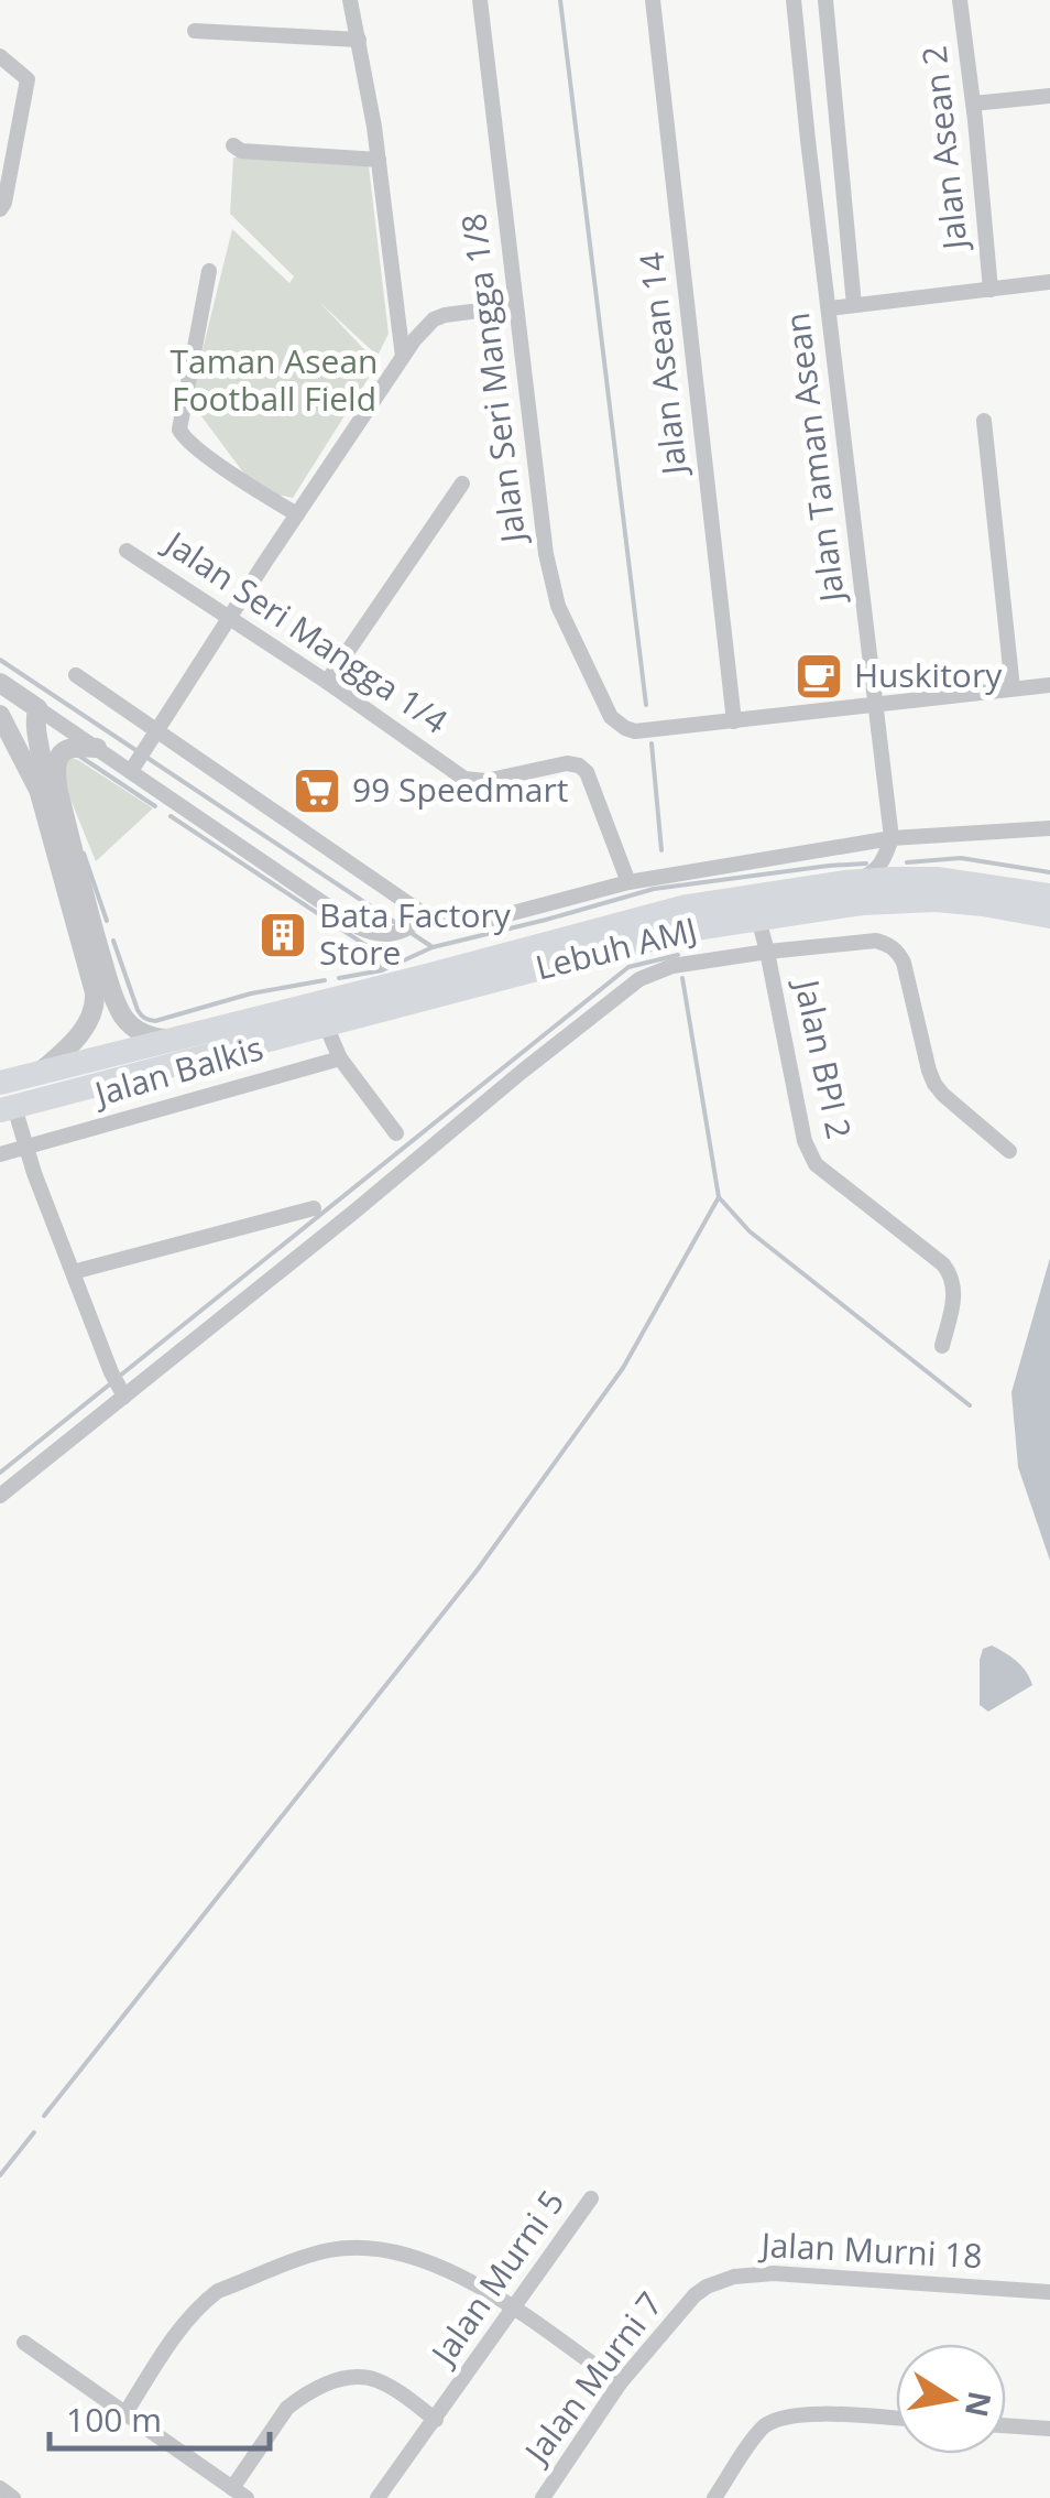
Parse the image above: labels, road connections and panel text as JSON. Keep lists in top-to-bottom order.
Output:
{
  "streets": {
    "highway": ["Lebuh AMJ"],
    "street": [
      "Jalan Asean 2",
      "Jalan Asean 14",
      "Jalan Seri Mangga 1/8",
      "Jalan Taman Asean",
      "Jalan Seri Mangga 1/4",
      "Jalan BPI 2",
      "Jalan Balkis",
      "Jalan Murni 18",
      "Jalan Murni 5",
      "Jalan Murni 7"
    ]
  },
  "crossings": [
    ["Jalan Asean 14", "Jalan Seri Mangga 1/8"],
    ["Lebuh AMJ", "Jalan BPI 2"],
    ["Jalan Murni 18", "Jalan Murni 7"]
  ],
  "parks": ["Taman Asean Football Field"],
  "places": {
    "cafe": ["Huskitory"],
    "supermarket": ["99 Speedmart"],
    "building": ["Bata Factory Store"]
  },
  "scale_bar": "100 m",
  "north": "right"
}
